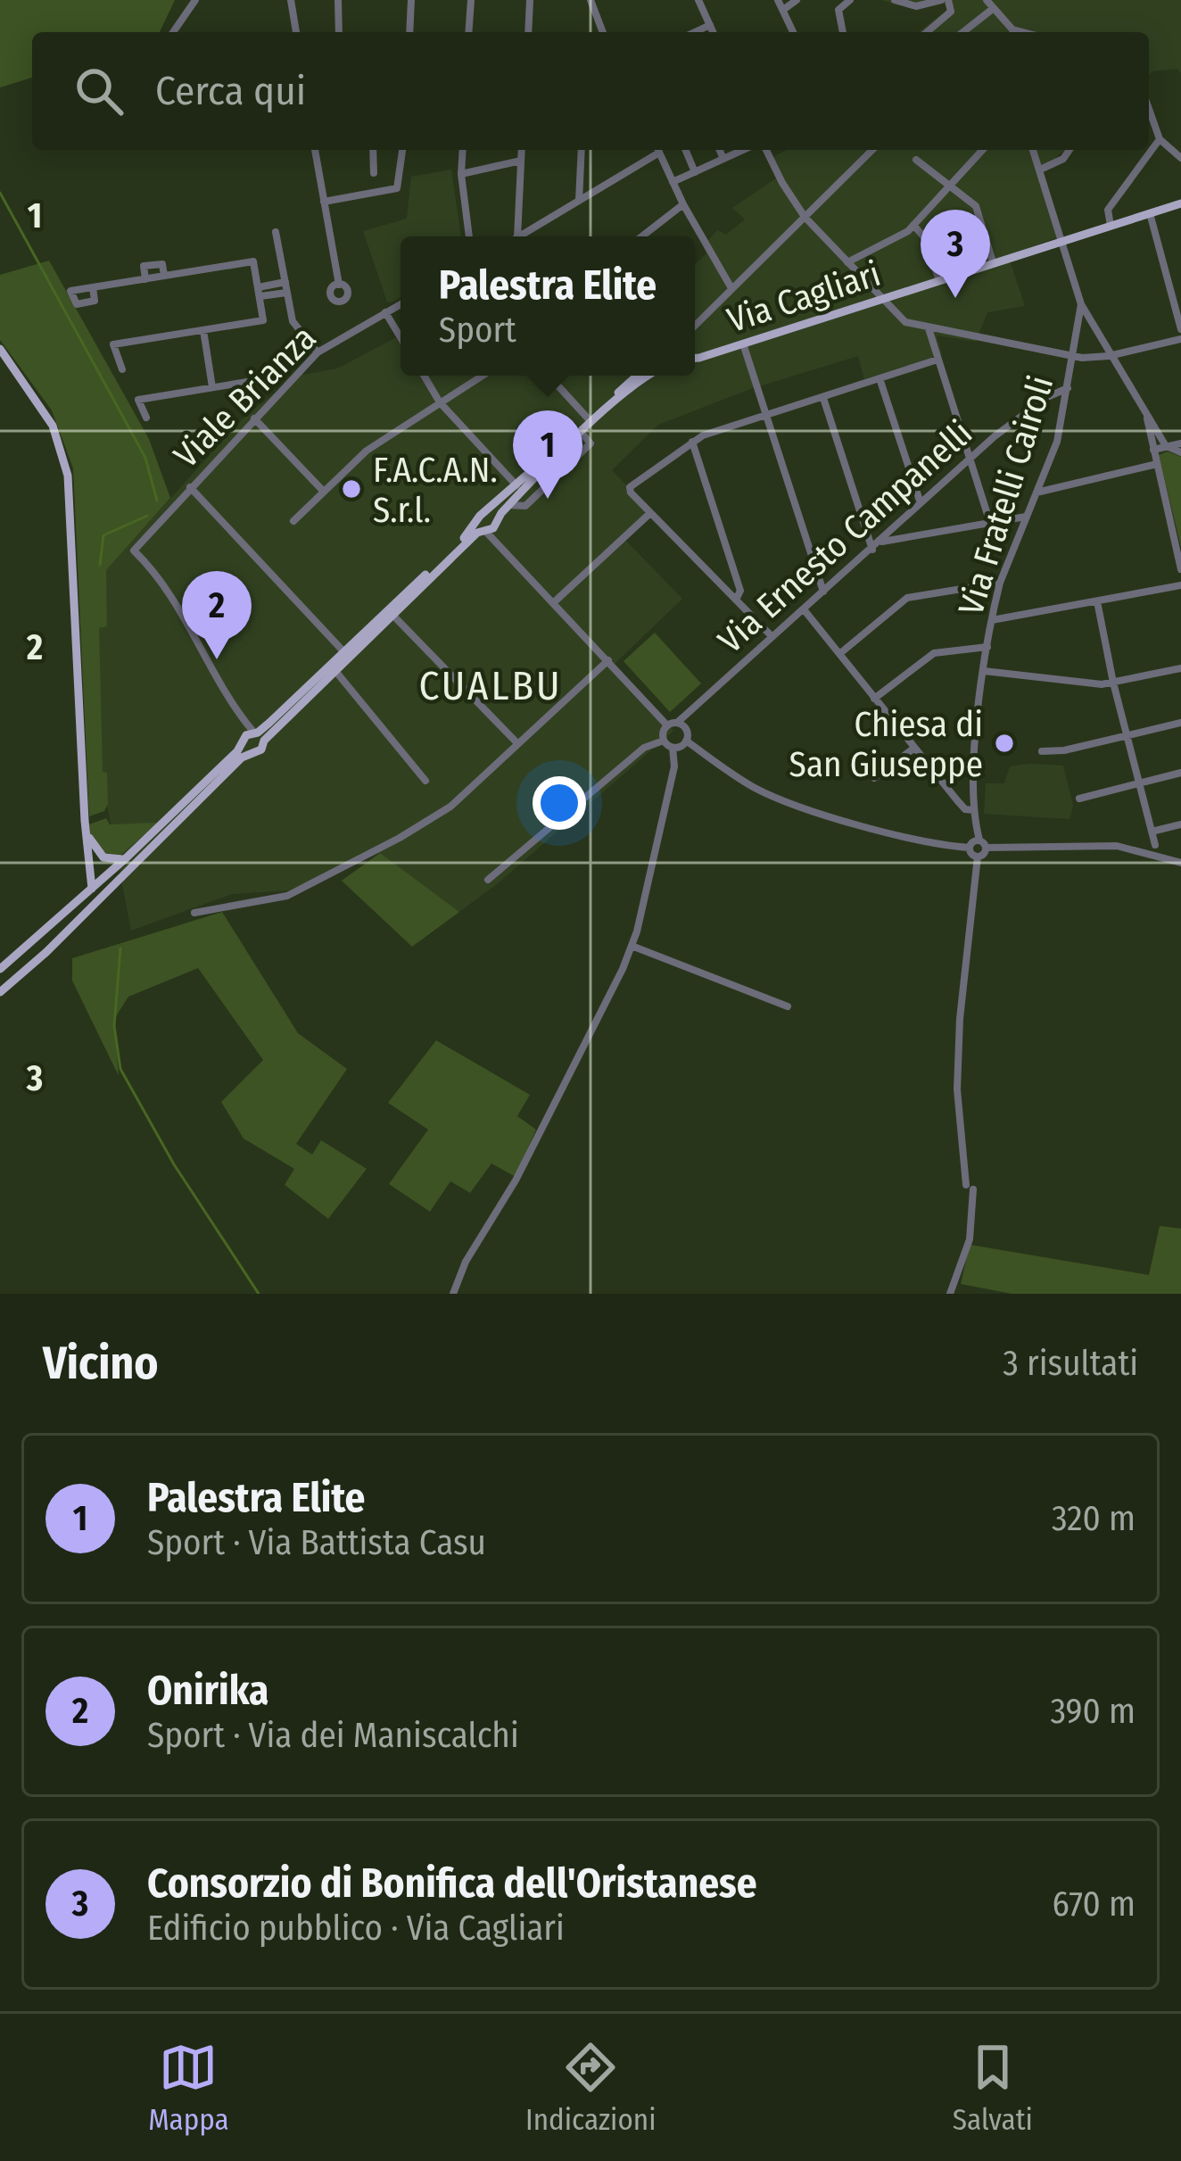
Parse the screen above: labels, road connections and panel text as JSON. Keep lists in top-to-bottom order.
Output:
{
  "streets": {
    "main road": ["Via Cagliari"],
    "street": ["Viale Brianza", "Via Fratelli Cairoli", "Via Ernesto Campanelli"]
  },
  "crossings": [
    ["Via Fratelli Cairoli", "Via Ernesto Campanelli"]
  ],
  "districts": ["CUALBU"],
  "places": ["F.A.C.A.N. S.r.l.", "Chiesa di San Giuseppe"],
  "page": {
    "search": "Cerca qui",
    "pins": ["3", "1", "2"],
    "popup": ["Palestra Elite", "Sport"],
    "heading": ["Vicino", "3 risultati"],
    "list": [
      {
        "mark": "1",
        "name": "Palestra Elite",
        "note": "Sport · Via Battista Casu",
        "value": "320 m"
      },
      {
        "mark": "2",
        "name": "Onirika",
        "note": "Sport · Via dei Maniscalchi",
        "value": "390 m"
      },
      {
        "mark": "3",
        "name": "Consorzio di Bonifica dell'Oristanese",
        "note": "Edificio pubblico · Via Cagliari",
        "value": "670 m"
      }
    ],
    "nav": ["Mappa", "Indicazioni", "Salvati"]
  },
  "grid": {
    "rows": ["1", "2", "3"]
  }
}
